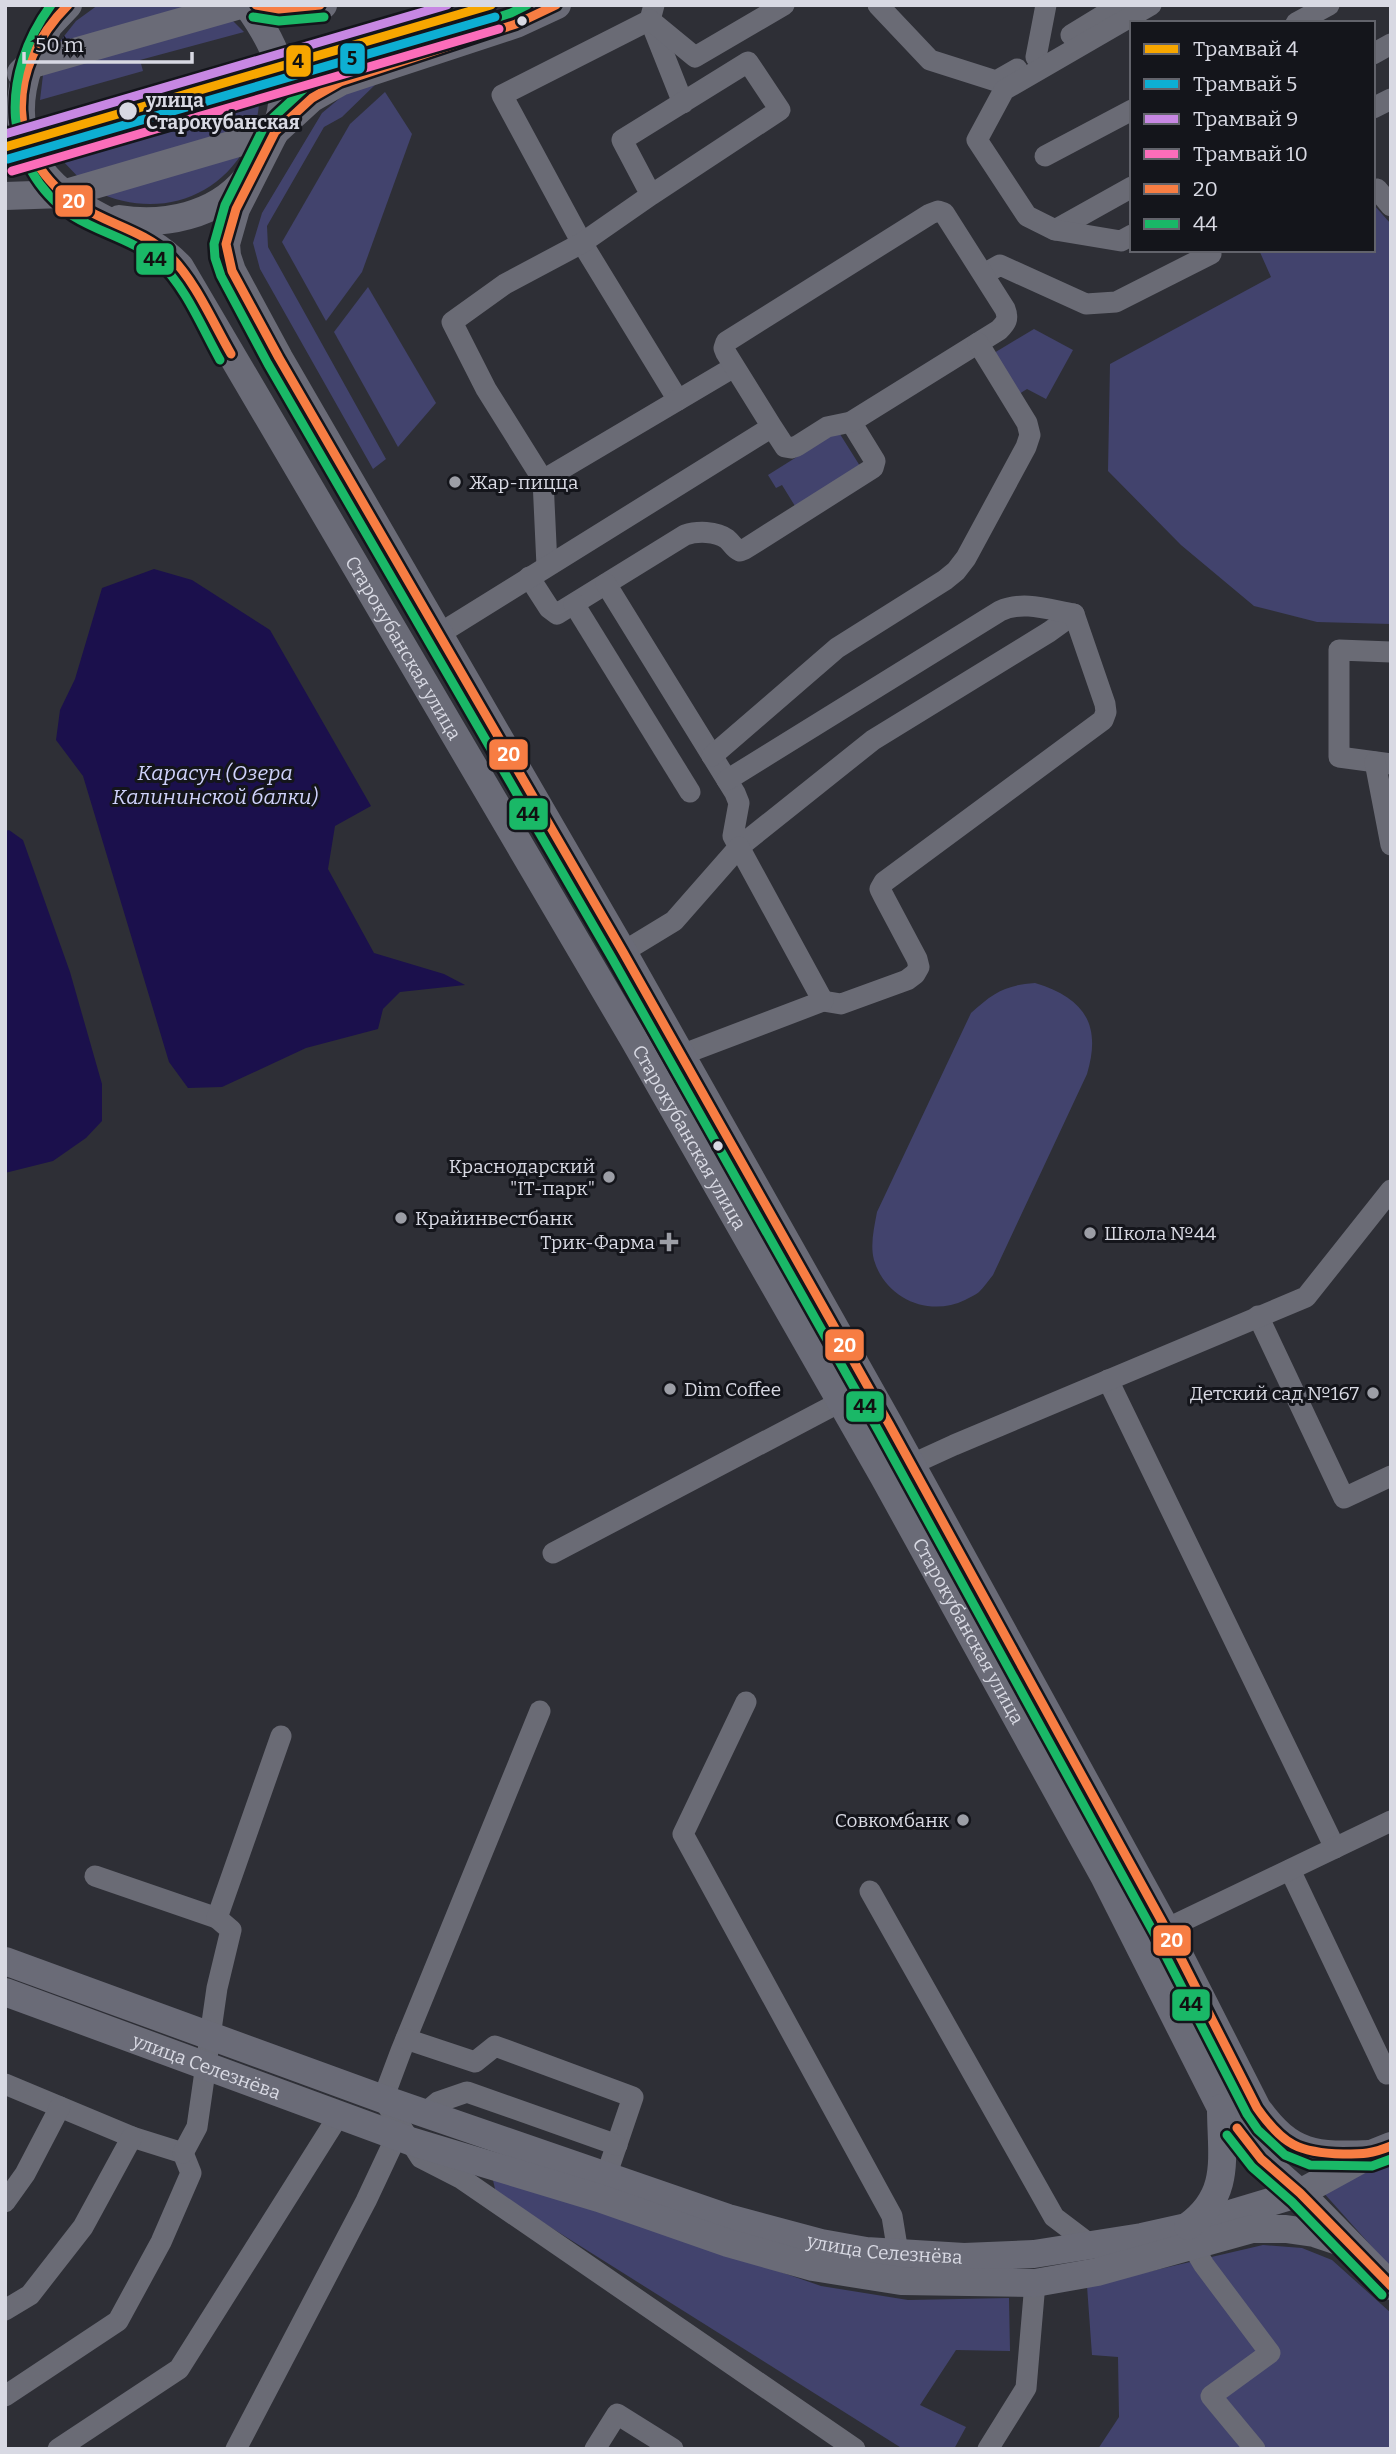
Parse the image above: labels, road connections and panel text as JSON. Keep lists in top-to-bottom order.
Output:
{
  "streets": {
    "main road": ["Старокубанская улица", "улица Селезнёва"]
  },
  "crossings": [
    ["Старокубанская улица", "улица Селезнёва"]
  ],
  "water": ["Карасун (Озера Калининской балки)"],
  "places": {
    "other": [
      "улица Старокубанская",
      "Жар-пицца",
      "Краснодарский \"IT-парк\"",
      "Крайинвестбанк",
      "Школа №44",
      "Dim Coffee",
      "Детский сад №167",
      "Совкомбанк"
    ],
    "health": ["Трик-Фарма"]
  },
  "lines": [
    "tram line 4",
    "tram line 9",
    "transit line 20",
    "transit line 44",
    "tram line 5",
    "tram line 10"
  ],
  "legend": [
    "Трамвай 4",
    "Трамвай 5",
    "Трамвай 9",
    "Трамвай 10",
    "20",
    "44"
  ],
  "scale_bar": "50 m"
}
